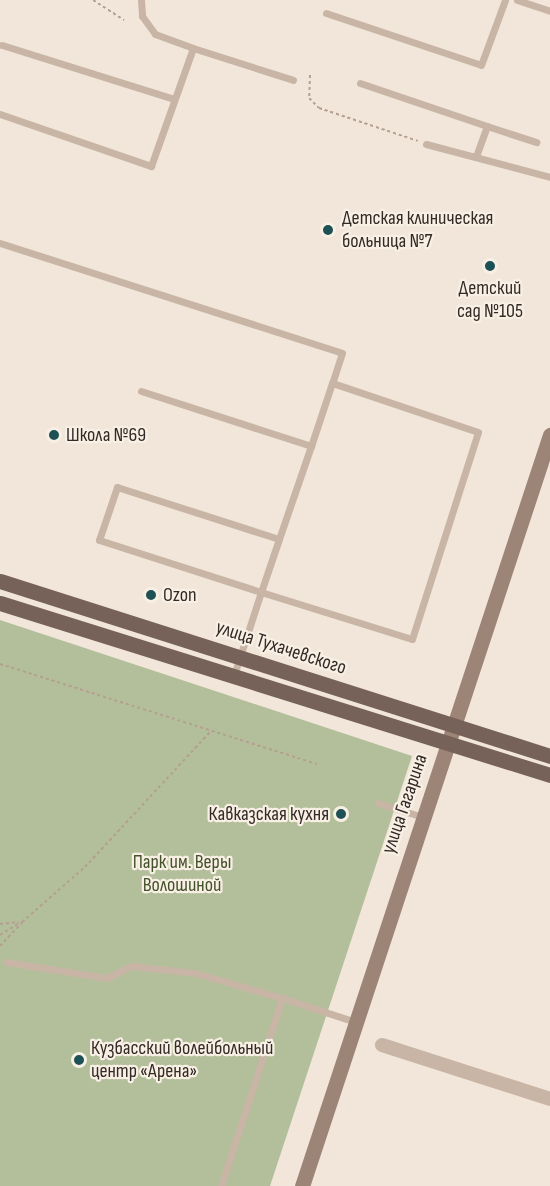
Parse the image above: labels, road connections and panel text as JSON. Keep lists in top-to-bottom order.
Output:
{
  "streets": {
    "main road": ["улица Тухачевского"],
    "street": ["улица Гагарина"]
  },
  "crossings": [
    ["улица Тухачевского", "улица Гагарина"]
  ],
  "parks": ["Парк им. Веры Волошиной"],
  "places": [
    "Детская клиническая больница №7",
    "Детский сад №105",
    "Школа №69",
    "Ozon",
    "Кавказская кухня",
    "Кузбасский волейбольный центр «Арена»"
  ]
}
